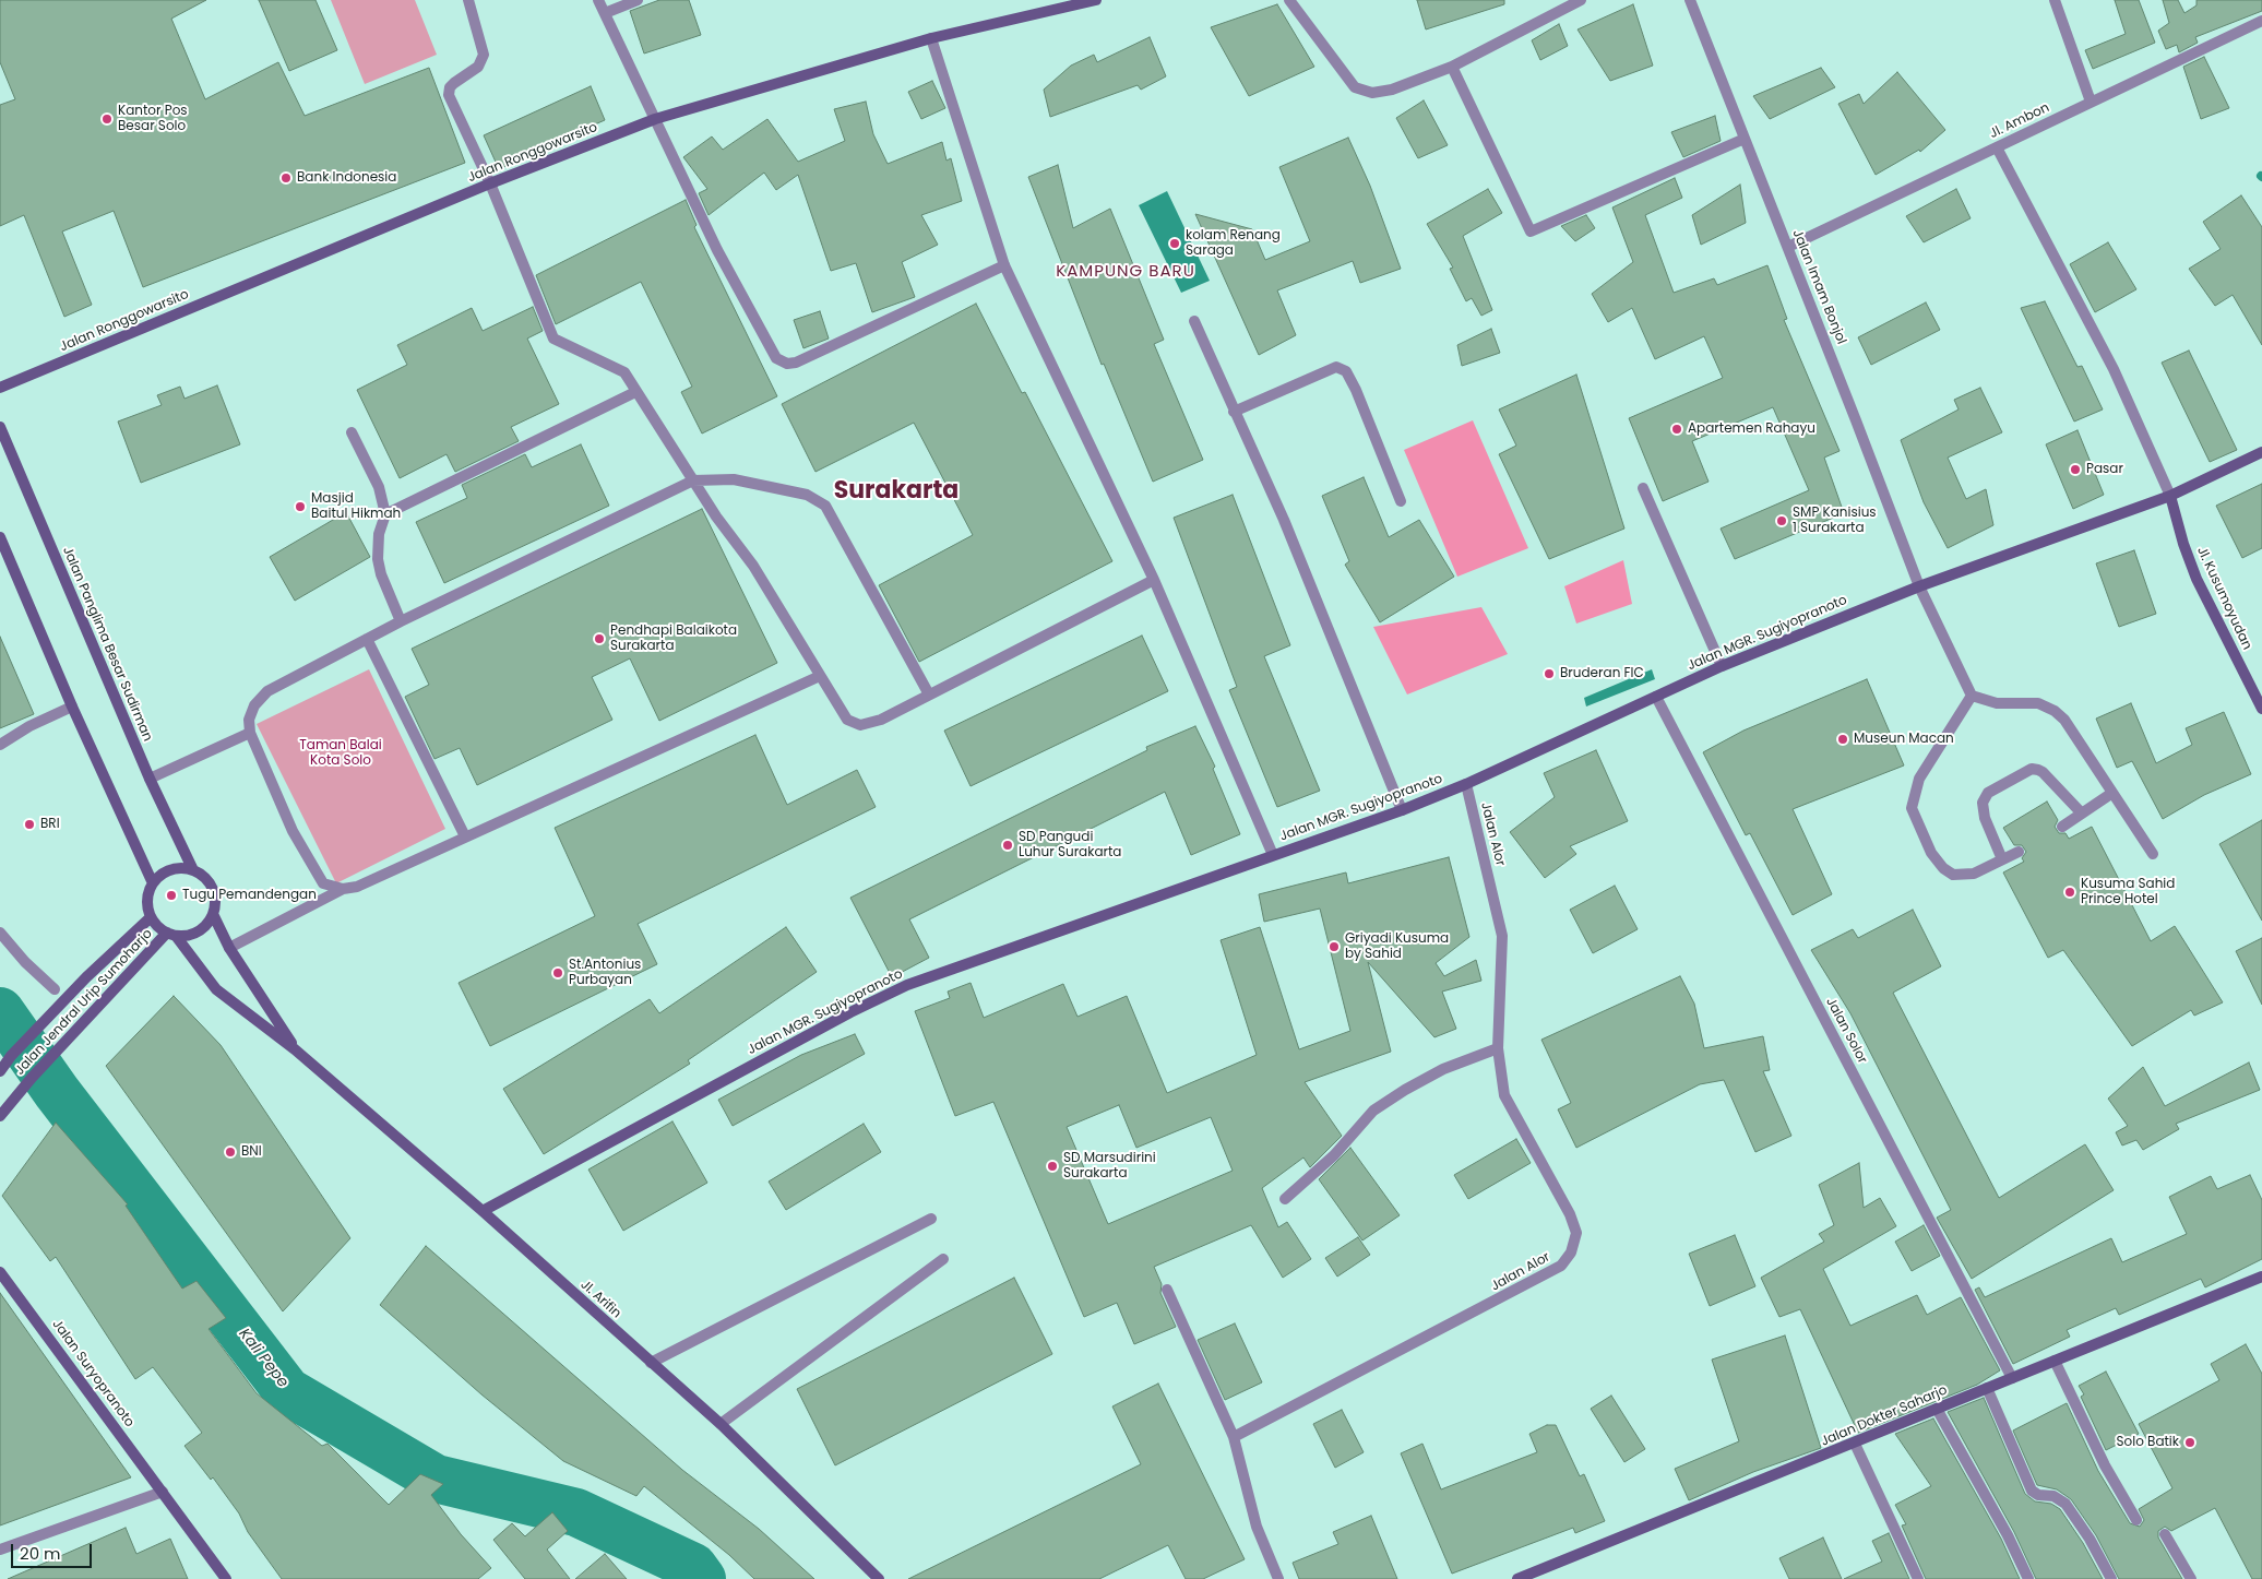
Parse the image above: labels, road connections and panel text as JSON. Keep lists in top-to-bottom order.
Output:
{
  "streets": {
    "main road": [
      "Jalan Ronggowarsito",
      "Jl. Kusumoyudan",
      "Jalan MGR. Sugiyopranoto",
      "Jalan Panglima Besar Sudirman",
      "Jalan Jendral Urip Sumoharjo",
      "Jl. Arifin",
      "Jalan Suryopranoto",
      "Jalan Dokter Saharjo"
    ],
    "street": [
      "Jl. Ambon",
      "Jalan Imam Bonjol",
      "Jalan Alor",
      "Jalan Solor"
    ]
  },
  "crossings": [
    ["Jl. Ambon", "Jalan Imam Bonjol"],
    ["Jalan Imam Bonjol", "Jalan MGR. Sugiyopranoto"],
    ["Jl. Kusumoyudan", "Jalan MGR. Sugiyopranoto"],
    ["Jalan MGR. Sugiyopranoto", "Jalan Alor"],
    ["Jalan MGR. Sugiyopranoto", "Jalan Solor"],
    ["Jalan MGR. Sugiyopranoto", "Jl. Arifin"],
    ["Jalan Panglima Besar Sudirman", "Jalan Jendral Urip Sumoharjo"],
    ["Jalan Solor", "Jalan Dokter Saharjo"]
  ],
  "districts": ["KAMPUNG BARU", "Surakarta"],
  "water": ["Kali Pepe"],
  "parks": ["Taman Balai Kota Solo"],
  "places": [
    "Kantor Pos Besar Solo",
    "Bank Indonesia",
    "kolam Renang Saraga",
    "Apartemen Rahayu",
    "Pasar",
    "Masjid Baitul Hikmah",
    "SMP Kanisius 1 Surakarta",
    "Pendhapi Balaikota Surakarta",
    "Bruderan FIC",
    "Museun Macan",
    "BRI",
    "SD Pangudi Luhur Surakarta",
    "Kusuma Sahid Prince Hotel",
    "Tugu Pemandengan",
    "Griyadi Kusuma by Sahid",
    "St.Antonius Purbayan",
    "BNI",
    "SD Marsudirini Surakarta",
    "Solo Batik"
  ],
  "scale_bar": "20 m"
}
